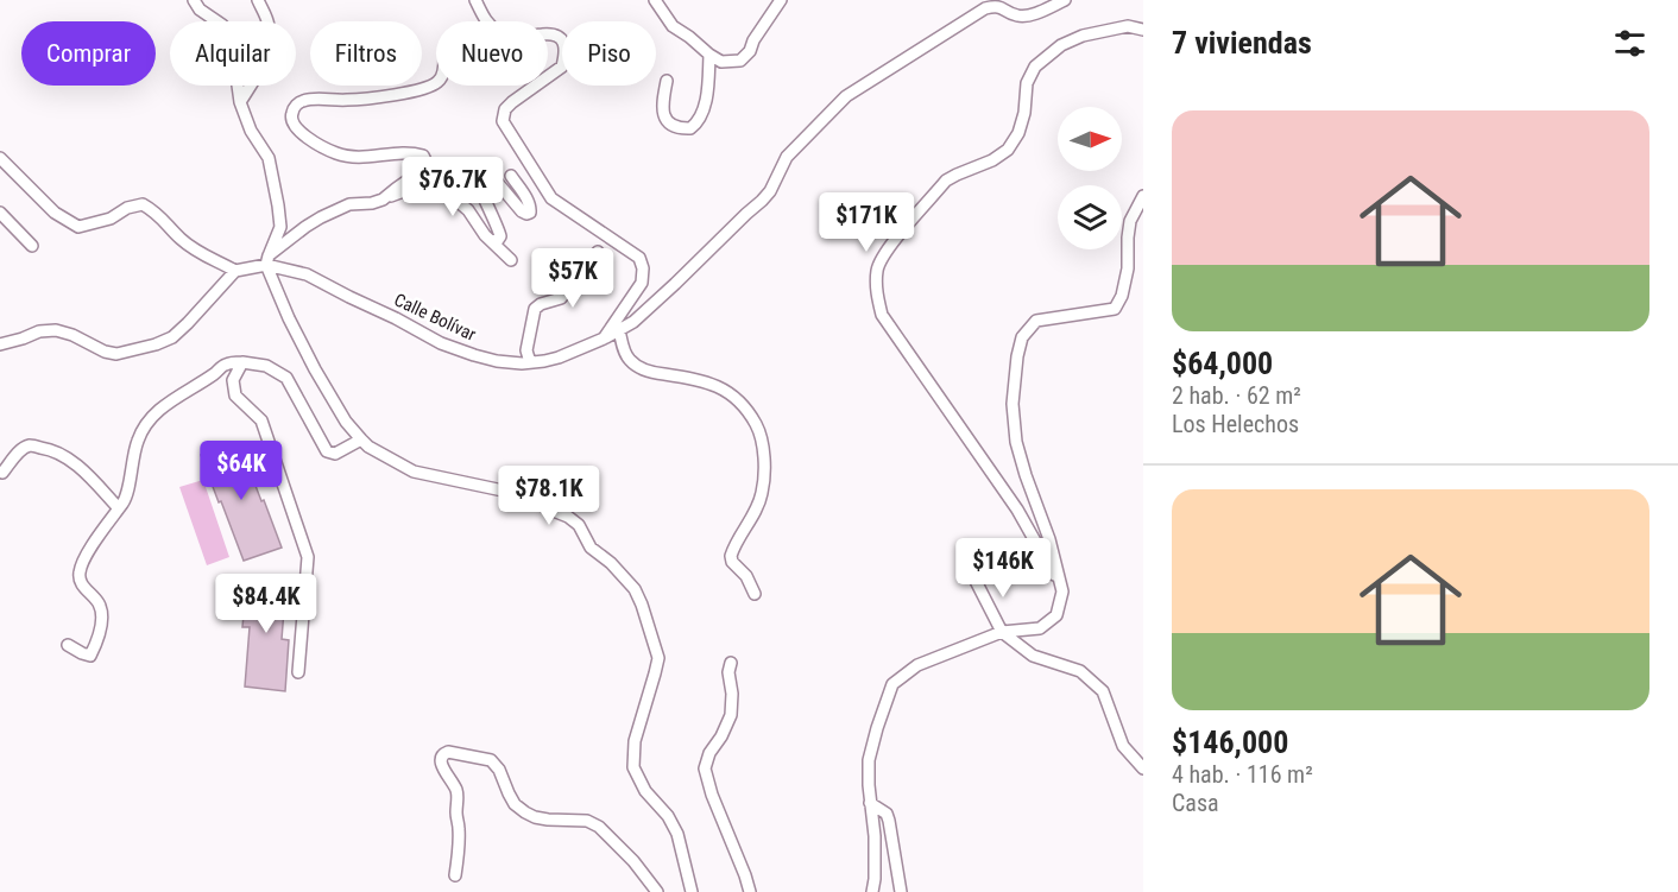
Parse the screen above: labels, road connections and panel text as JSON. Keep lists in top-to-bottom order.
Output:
{
  "streets": {
    "street": ["Calle Bolívar"]
  },
  "north": "right",
  "page": {
    "heading": "7 viviendas",
    "chip": [
      "Comprar",
      "Alquilar",
      "Filtros",
      "Nuevo",
      "Piso"
    ],
    "list": [
      {
        "name": "$64,000",
        "note": "2 hab. · 62 m² · Los Helechos"
      },
      {
        "name": "$146,000",
        "note": "4 hab. · 116 m² · Casa"
      }
    ],
    "price": [
      "$76.7K",
      "$171K",
      "$57K",
      "$64K",
      "$78.1K",
      "$146K",
      "$84.4K"
    ]
  }
}
